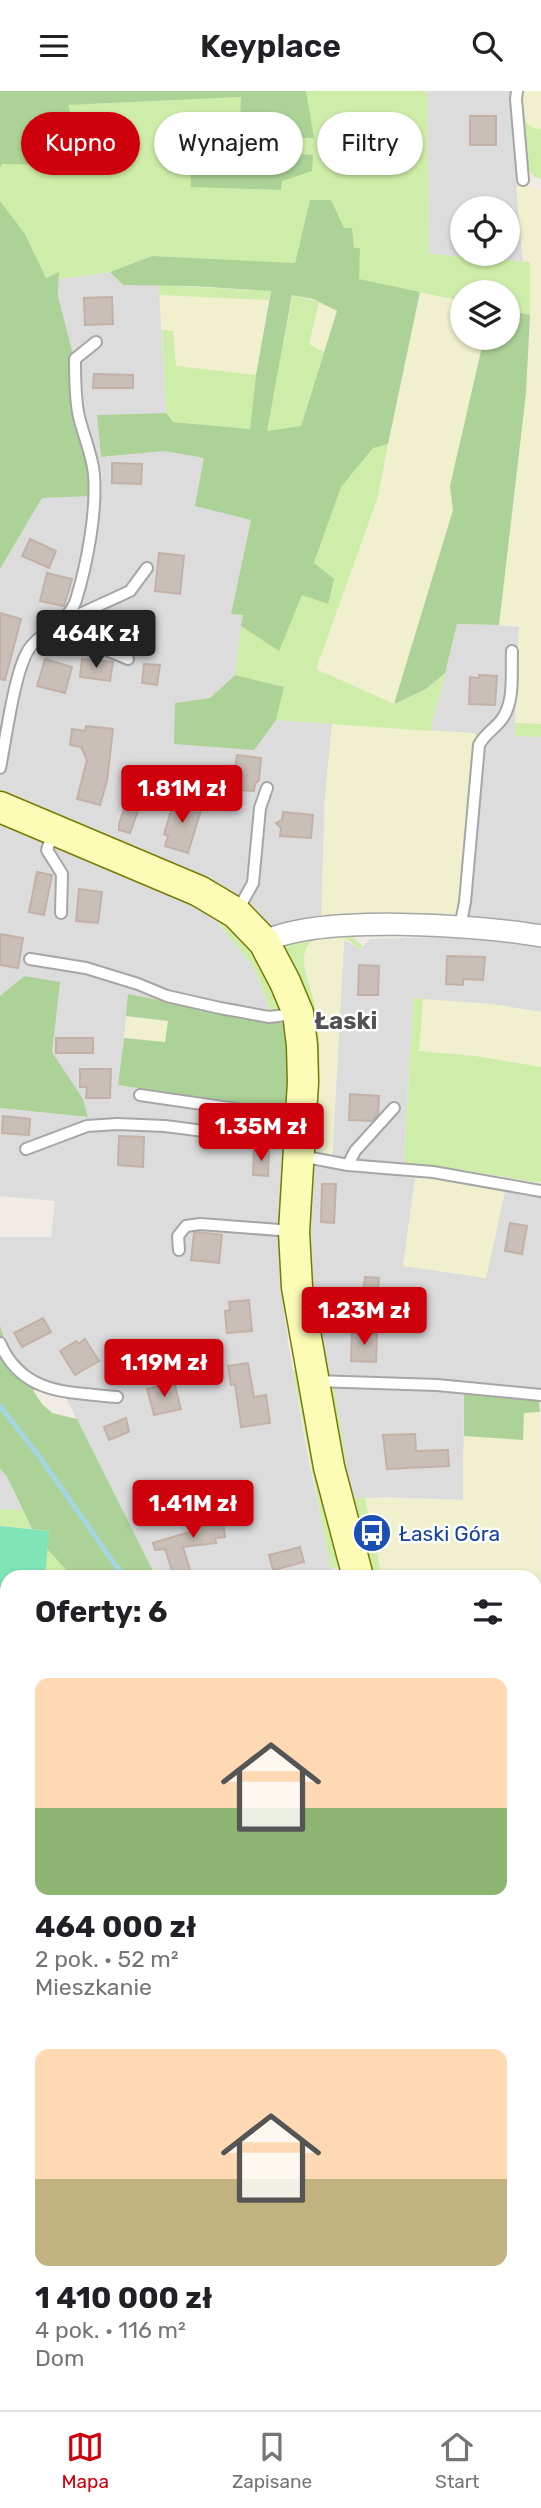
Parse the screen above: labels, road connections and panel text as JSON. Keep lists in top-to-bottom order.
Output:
{
  "districts": ["Łaski"],
  "places": {
    "bus stop": ["Łaski Góra"]
  },
  "page": {
    "header": "Keyplace",
    "chip": ["Kupno", "Wynajem", "Filtry"],
    "price": [
      "464K zł",
      "1.81M zł",
      "1.35M zł",
      "1.23M zł",
      "1.19M zł",
      "1.41M zł"
    ],
    "heading": "Oferty: 6",
    "list": [
      {
        "name": "464 000 zł",
        "note": "2 pok. · 52 m² · Mieszkanie"
      },
      {
        "name": "1 410 000 zł",
        "note": "4 pok. · 116 m² · Dom"
      }
    ],
    "tabs": ["Mapa", "Zapisane", "Start"]
  }
}
